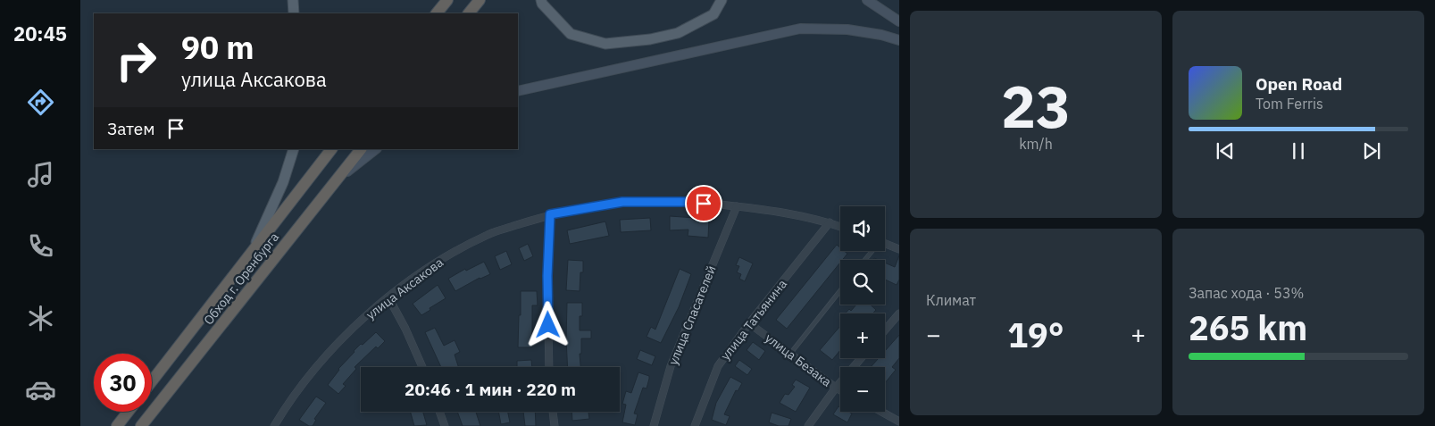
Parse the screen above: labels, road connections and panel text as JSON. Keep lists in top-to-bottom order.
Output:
{
  "streets": {
    "highway": ["Обход г. Оренбурга"],
    "street": [
      "улица Аксакова",
      "улица Спасателей",
      "улица Татьянина",
      "улица Безака"
    ]
  },
  "crossings": [
    ["улица Аксакова", "улица Спасателей"],
    ["улица Аксакова", "улица Татьянина"],
    ["улица Татьянина", "улица Безака"]
  ],
  "page": {
    "tabs": "20:45",
    "tile": [
      ["23", "km/h"],
      "Климат",
      ["Запас хода · 53%", "265 km"]
    ],
    "turn": ["90 m", "улица Аксакова"],
    "song": ["Open Road", "Tom Ferris"],
    "then": "Затем",
    "map_buttons": ["+", "−"],
    "heat": ["−", "19°", "+"],
    "limit": "30",
    "trip": "20:46 · 1 мин · 220 m"
  }
}
